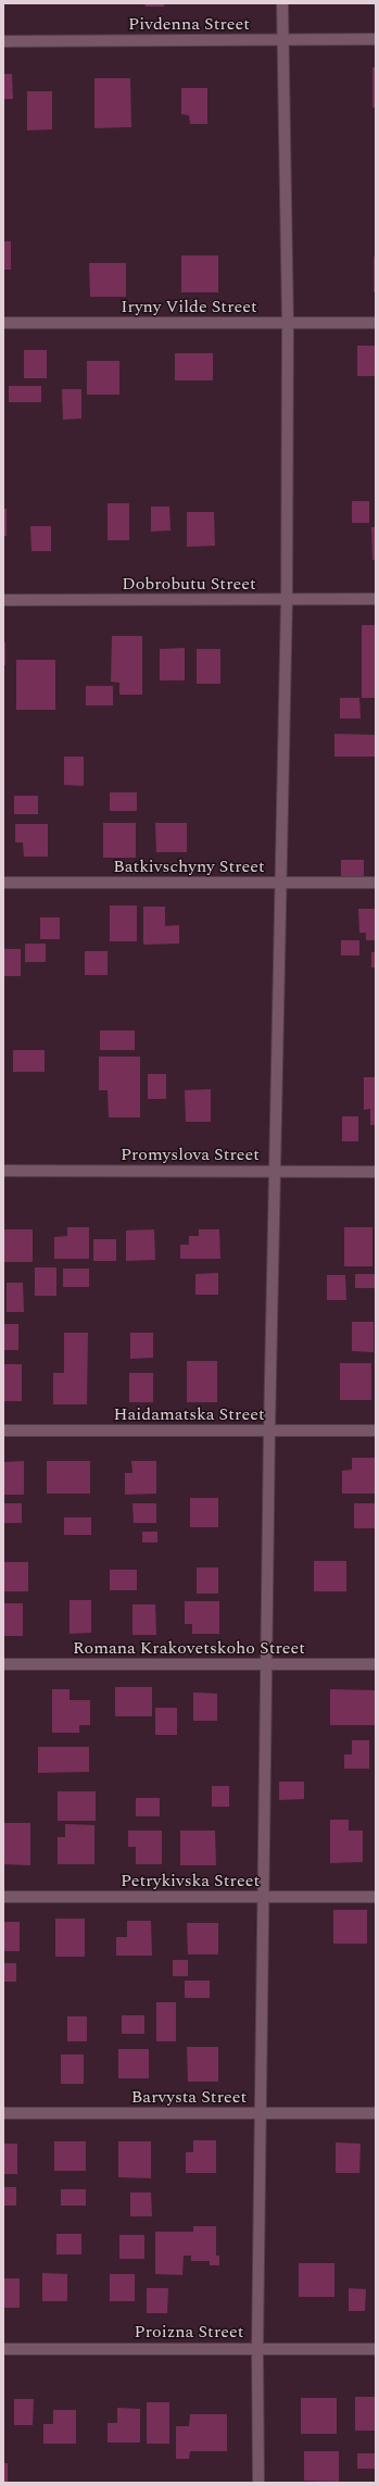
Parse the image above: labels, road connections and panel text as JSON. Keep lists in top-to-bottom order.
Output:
{
  "streets": {
    "street": [
      "Pivdenna Street",
      "Iryny Vilde Street",
      "Dobrobutu Street",
      "Batkivschyny Street",
      "Promyslova Street",
      "Haidamatska Street",
      "Romana Krakovetskoho Street",
      "Petrykivska Street",
      "Barvysta Street",
      "Proizna Street"
    ]
  }
}
